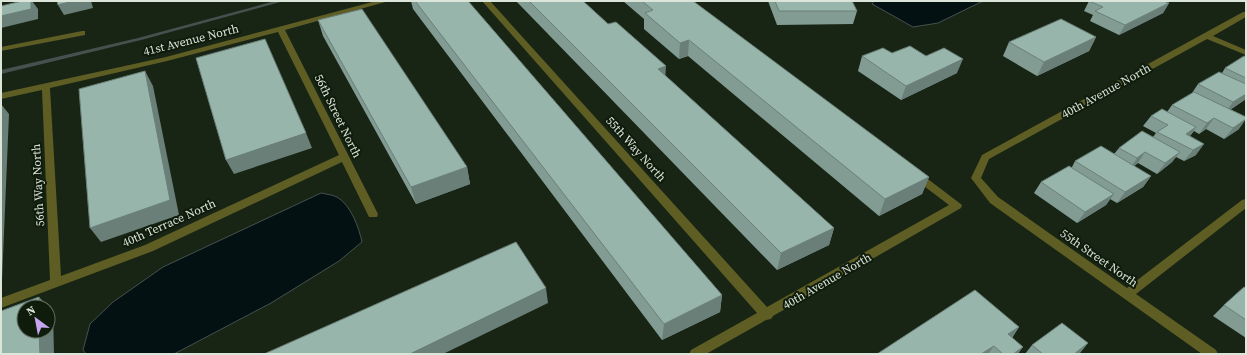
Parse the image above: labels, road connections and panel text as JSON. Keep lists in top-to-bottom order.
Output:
{
  "streets": {
    "street": [
      "41st Avenue North",
      "40th Avenue North",
      "56th Street North",
      "55th Way North",
      "56th Way North",
      "40th Terrace North",
      "55th Street North"
    ]
  },
  "crossings": [
    ["41st Avenue North", "56th Street North"],
    ["41st Avenue North", "56th Way North"],
    ["40th Avenue North", "55th Way North"],
    ["40th Avenue North", "55th Street North"],
    ["56th Street North", "40th Terrace North"],
    ["56th Way North", "40th Terrace North"]
  ],
  "north": "top left"
}
